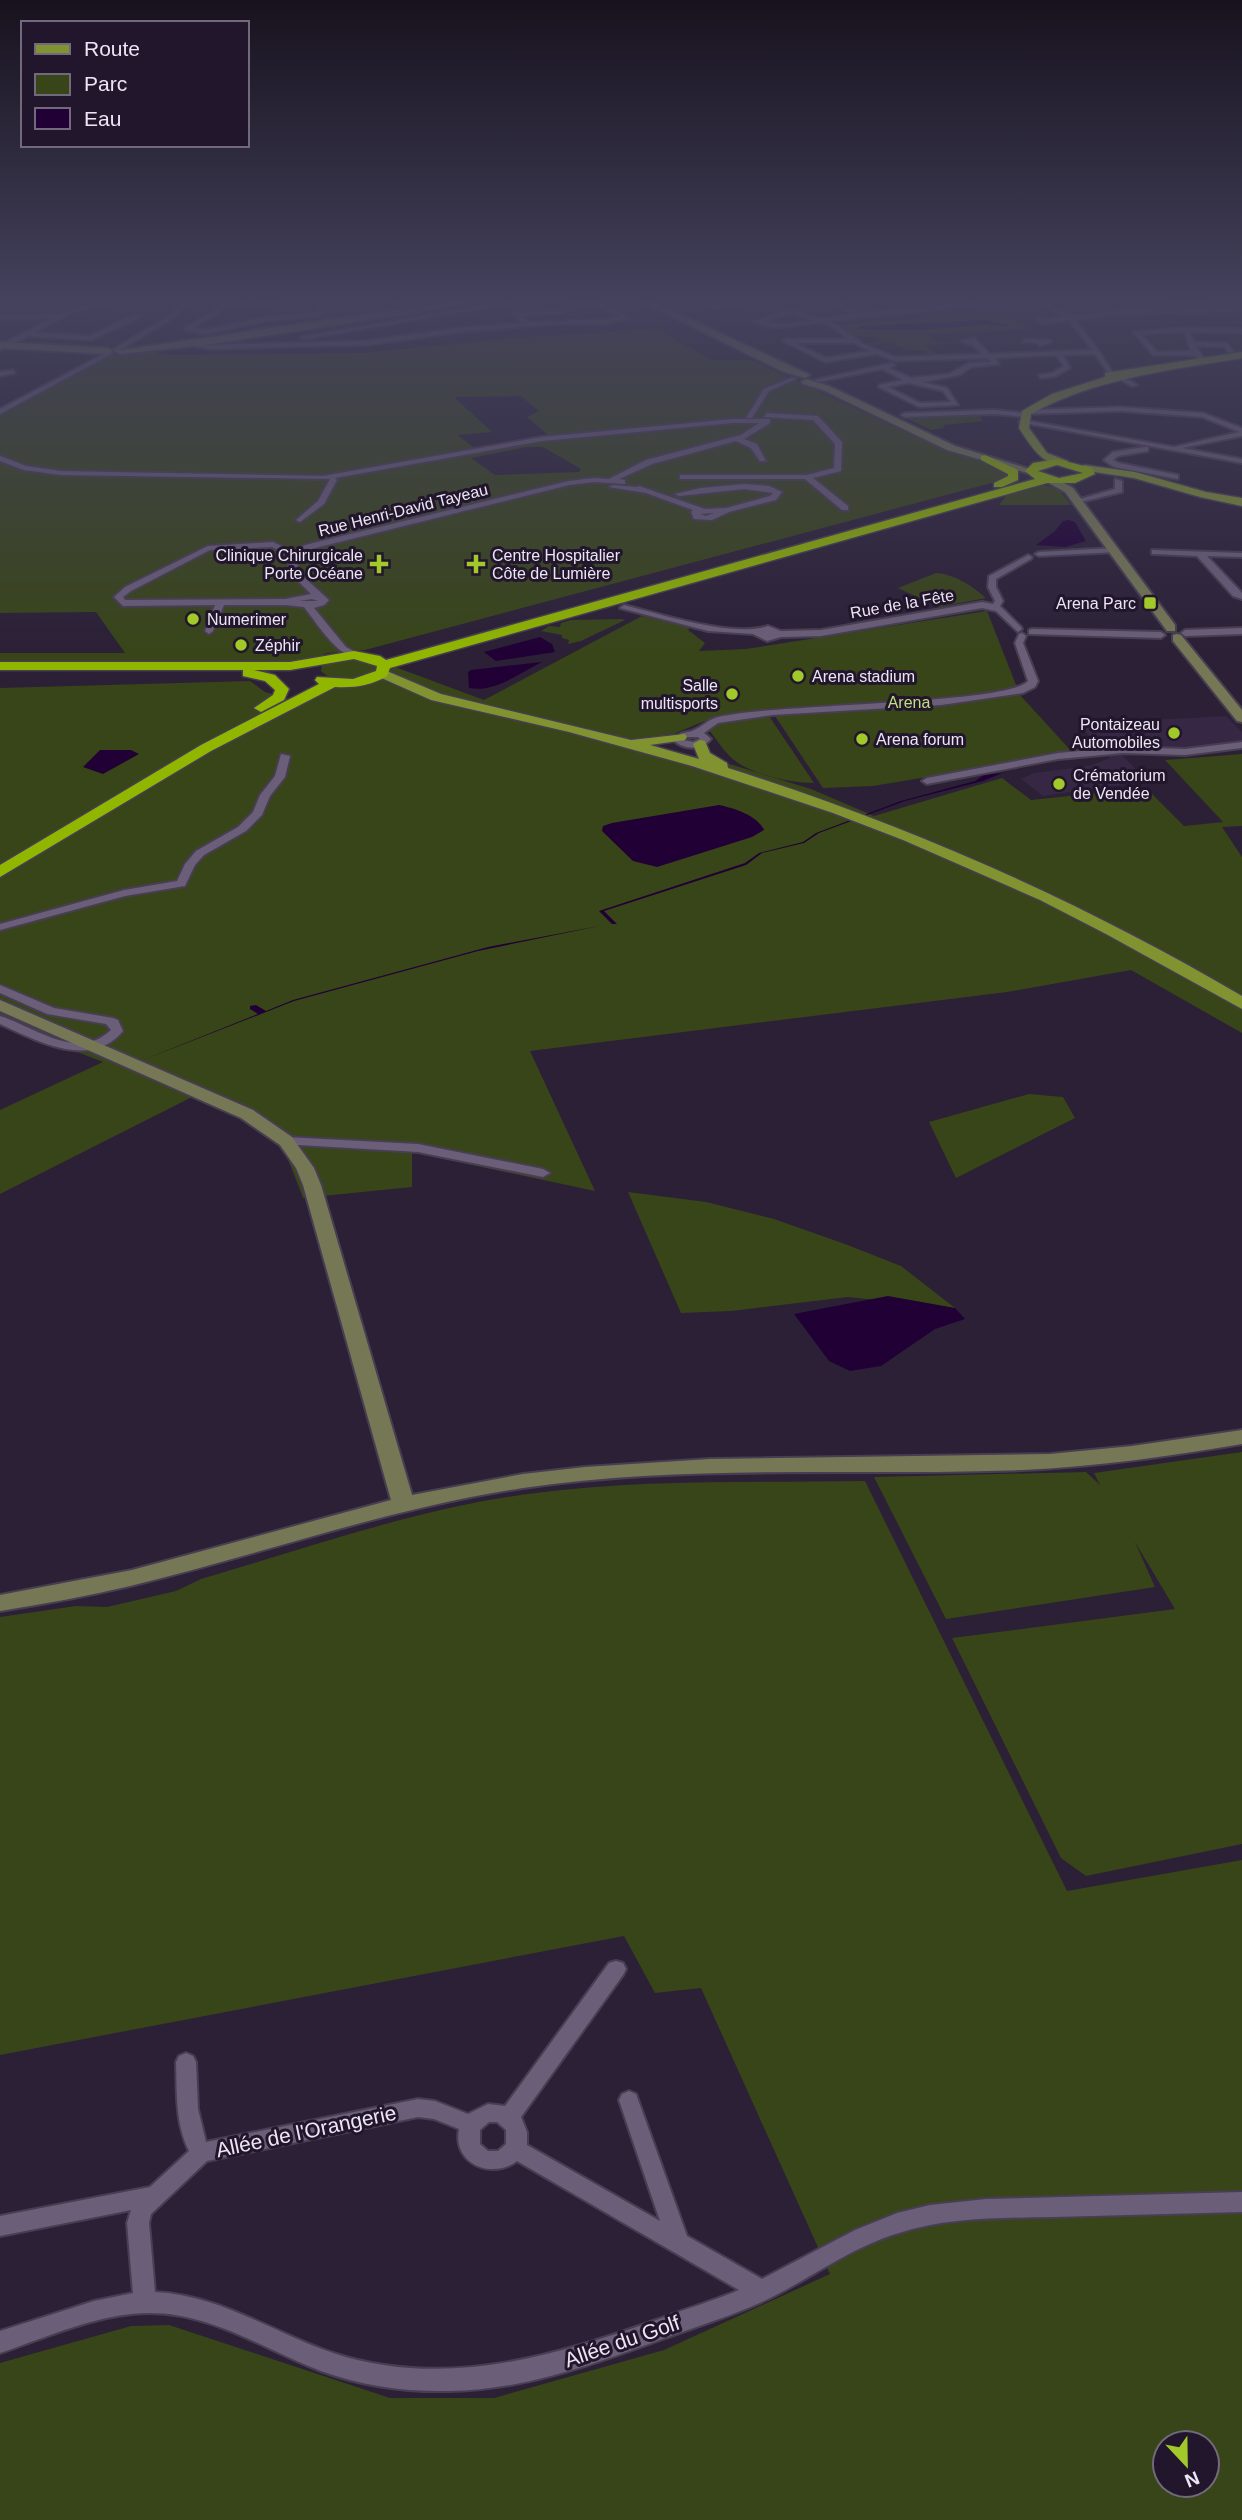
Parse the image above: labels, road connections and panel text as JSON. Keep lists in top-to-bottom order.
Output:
{
  "streets": {
    "street": [
      "Rue Henri-David Tayeau",
      "Rue de la Fête",
      "Allée de l'Orangerie",
      "Allée du Golf"
    ]
  },
  "crossings": [
    ["Allée de l'Orangerie", "Allée du Golf"]
  ],
  "parks": ["Arena"],
  "places": {
    "health": ["Clinique Chirurgicale Porte Océane", "Centre Hospitalier Côte de Lumière"],
    "transit": ["Arena Parc"],
    "other": [
      "Numerimer",
      "Zéphir",
      "Arena stadium",
      "Salle multisports",
      "Pontaizeau Automobiles",
      "Arena forum",
      "Crématorium de Vendée"
    ]
  },
  "legend": ["Route", "Parc", "Eau"],
  "north": "bottom"
}
